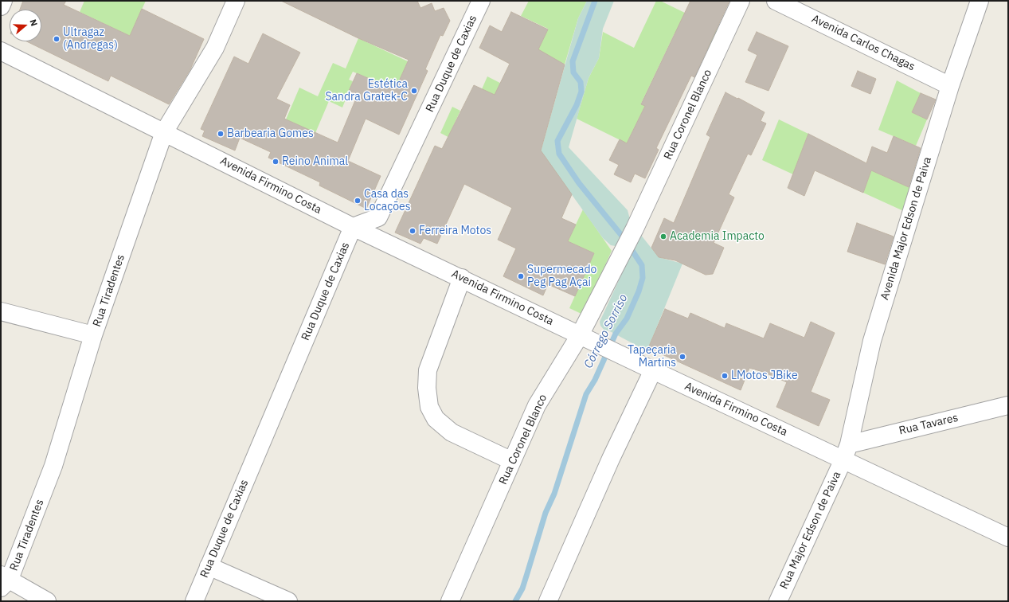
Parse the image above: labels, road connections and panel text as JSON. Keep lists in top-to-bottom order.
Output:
{
  "streets": {
    "street": [
      "Avenida Carlos Chagas",
      "Rua Duque de Caxias",
      "Rua Coronel Blanco",
      "Avenida Firmino Costa",
      "Avenida Major Edson de Paiva",
      "Rua Tiradentes",
      "Rua Tavares",
      "Rua Major Edson de Paiva"
    ]
  },
  "crossings": [
    ["Avenida Carlos Chagas", "Avenida Major Edson de Paiva"],
    ["Rua Duque de Caxias", "Avenida Firmino Costa"],
    ["Rua Coronel Blanco", "Avenida Firmino Costa"],
    ["Avenida Firmino Costa", "Avenida Major Edson de Paiva"],
    ["Avenida Firmino Costa", "Rua Tiradentes"],
    ["Avenida Firmino Costa", "Rua Tavares"],
    ["Avenida Firmino Costa", "Rua Major Edson de Paiva"],
    ["Avenida Major Edson de Paiva", "Rua Tavares"],
    ["Avenida Major Edson de Paiva", "Rua Major Edson de Paiva"],
    ["Rua Tavares", "Rua Major Edson de Paiva"]
  ],
  "water": ["Córrego Sorriso"],
  "places": [
    "Ultragaz (Andregas)",
    "Estética Sandra Gratek-C",
    "Barbearia Gomes",
    "Reino Animal",
    "Casa das Locações",
    "Ferreira Motos",
    "Academia Impacto",
    "Supermecado Peg Pag Açai",
    "Tapeçaria Martins",
    "LMotos JBike"
  ],
  "north": "right"
}
